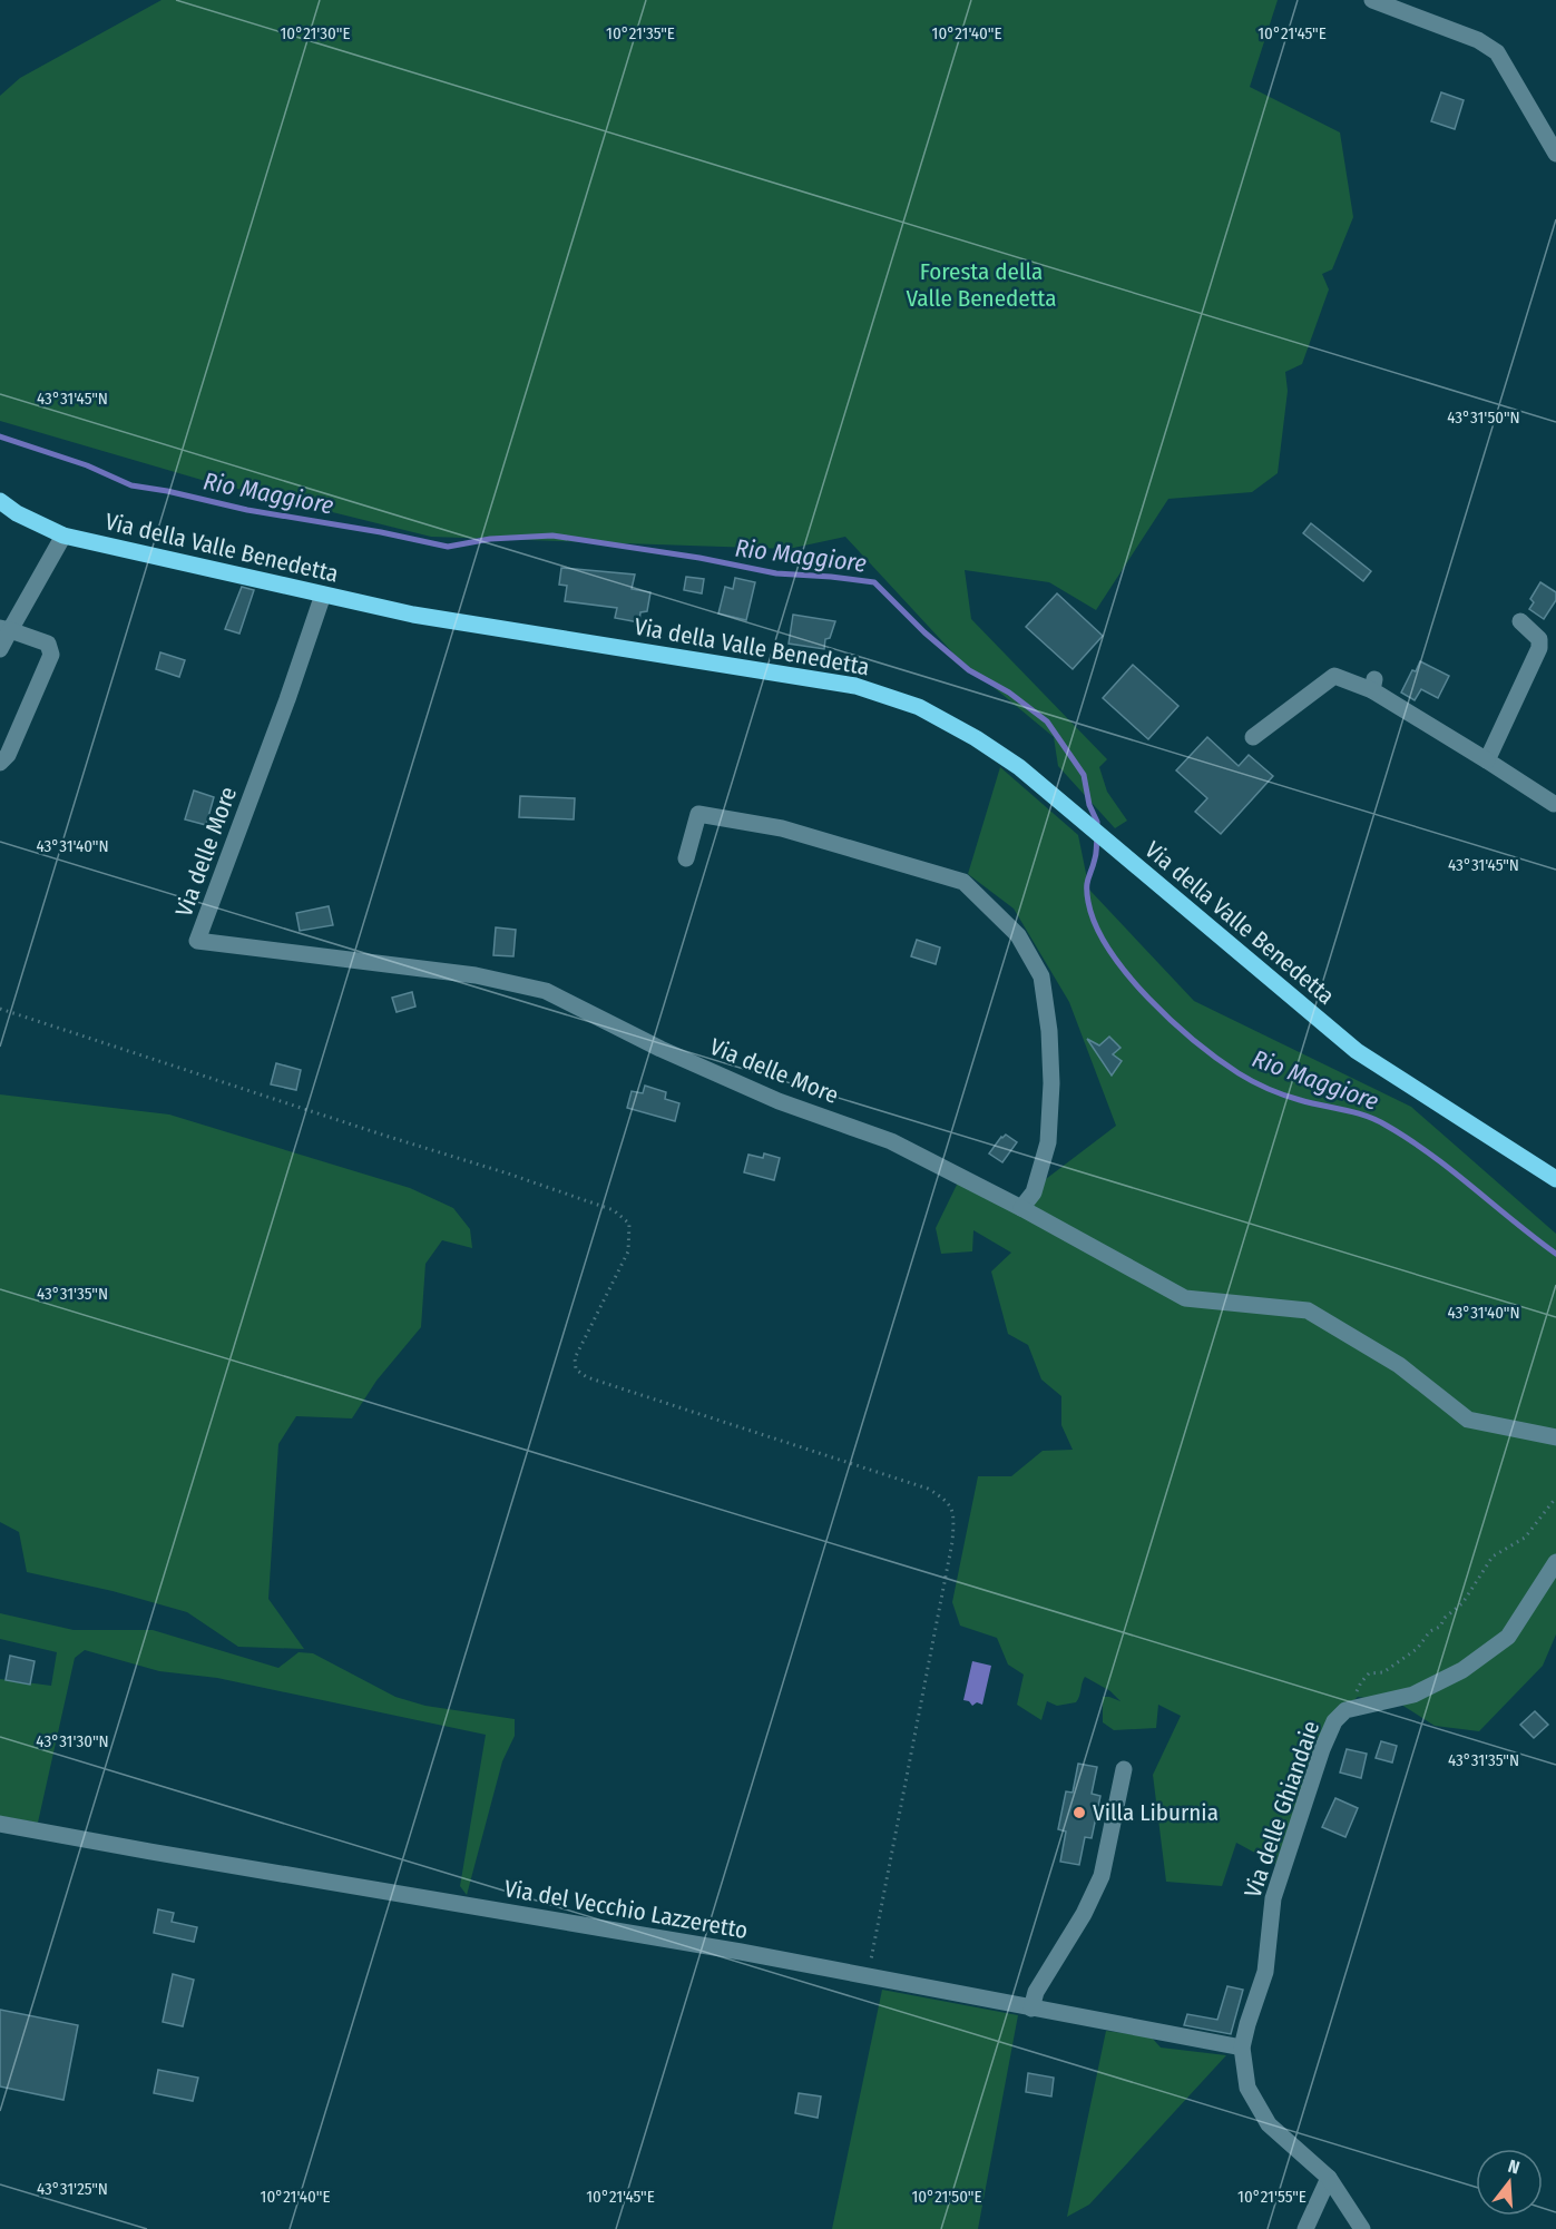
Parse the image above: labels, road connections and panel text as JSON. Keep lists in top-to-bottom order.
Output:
{
  "streets": {
    "main road": ["Via della Valle Benedetta"],
    "street": ["Via delle More", "Via delle Ghiandaie", "Via del Vecchio Lazzeretto"]
  },
  "crossings": [
    ["Via della Valle Benedetta", "Via delle More"],
    ["Via delle Ghiandaie", "Via del Vecchio Lazzeretto"]
  ],
  "water": ["Rio Maggiore"],
  "parks": ["Foresta della Valle Benedetta"],
  "places": ["Villa Liburnia"],
  "north": "top",
  "coordinates": [
    "10°21'30\"E",
    "10°21'35\"E",
    "10°21'40\"E",
    "10°21'45\"E",
    "43°31'45\"N",
    "43°31'50\"N",
    "43°31'40\"N",
    "43°31'35\"N",
    "43°31'30\"N",
    "43°31'25\"N",
    "10°21'50\"E",
    "10°21'55\"E"
  ]
}
